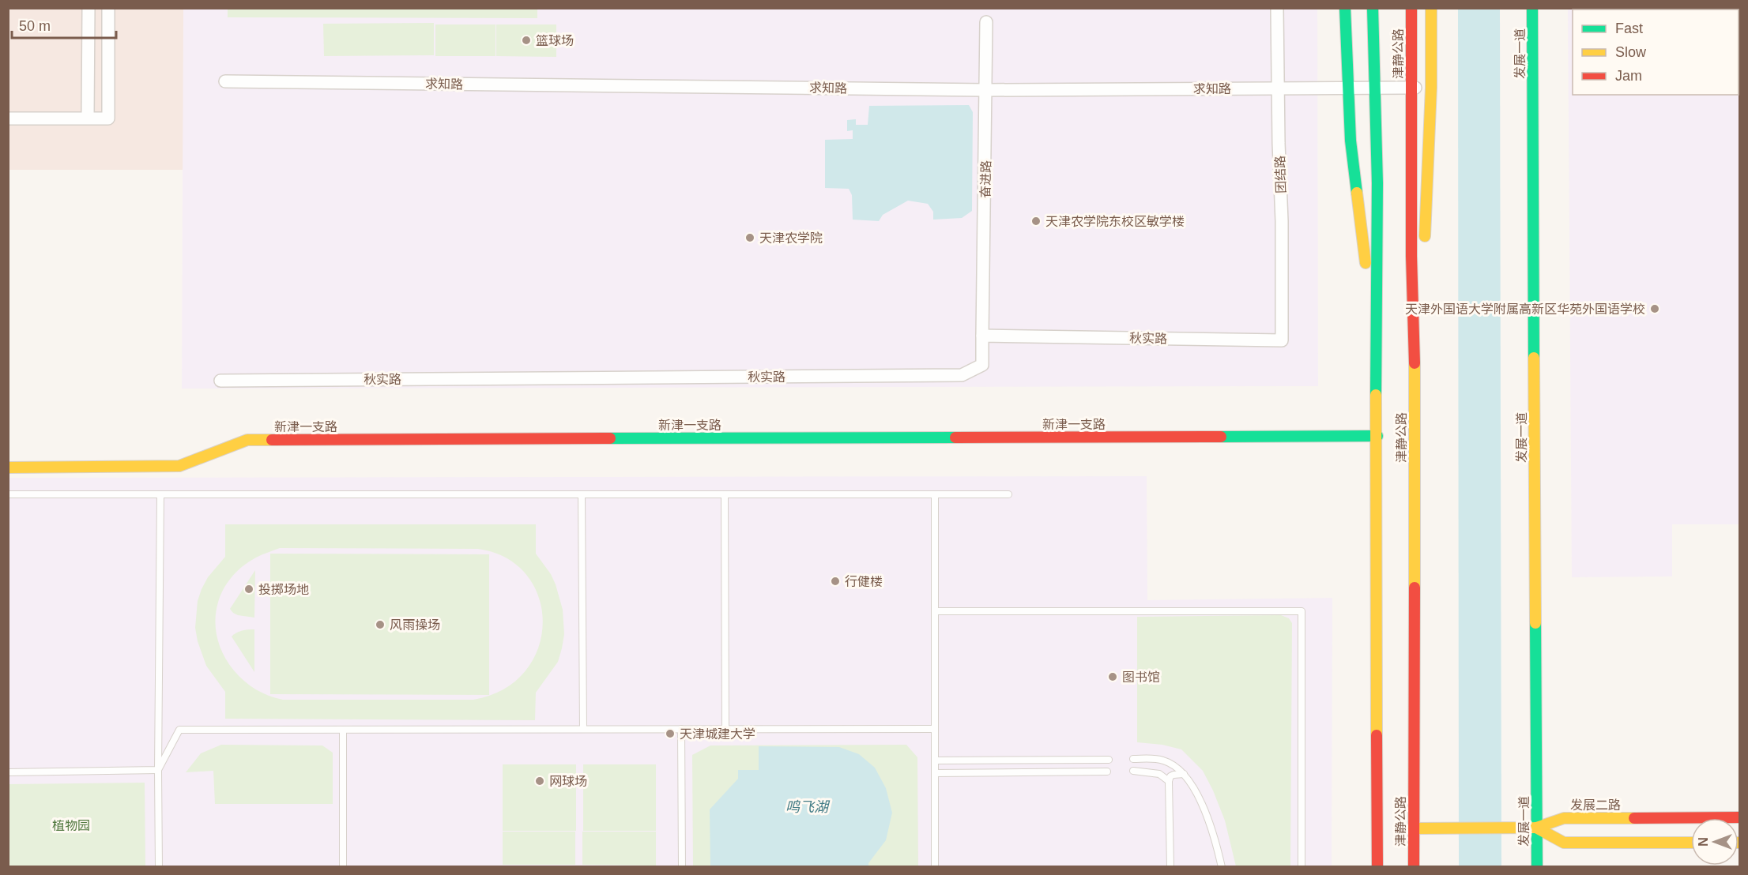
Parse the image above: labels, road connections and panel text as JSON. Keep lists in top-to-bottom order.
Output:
{
  "streets": {
    "main road": [
      "津静公路",
      "发展一道",
      "新津一支路",
      "发展二路"
    ],
    "street": [
      "求知路",
      "团结路",
      "奋进路",
      "秋实路"
    ]
  },
  "crossings": [
    ["津静公路", "求知路"],
    ["津静公路", "新津一支路"],
    ["发展一道", "发展二路"],
    ["求知路", "团结路"],
    ["求知路", "奋进路"],
    ["团结路", "秋实路"],
    ["奋进路", "秋实路"]
  ],
  "water": ["鸣飞湖"],
  "parks": ["植物园"],
  "places": [
    "篮球场",
    "天津农学院东校区敏学楼",
    "天津农学院",
    "天津外国语大学附属高新区华苑外国语学校",
    "行健楼",
    "投掷场地",
    "风雨操场",
    "图书馆",
    "天津城建大学",
    "网球场"
  ],
  "legend": ["Fast", "Slow", "Jam"],
  "scale_bar": "50 m",
  "north": "left"
}
